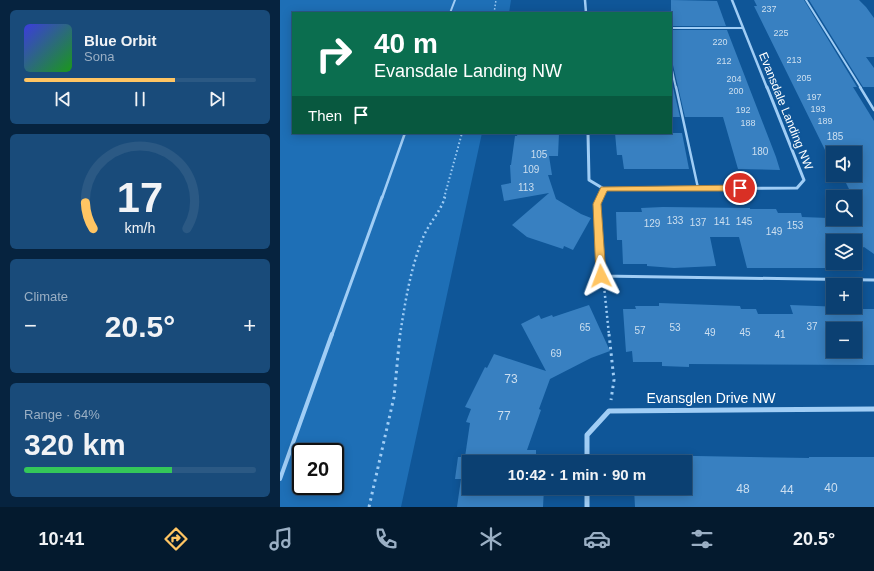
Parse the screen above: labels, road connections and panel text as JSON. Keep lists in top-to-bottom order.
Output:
{
  "streets": {
    "street": ["Evansdale Landing NW", "Evansglen Drive NW"]
  },
  "house_numbers": [
    "237",
    "225",
    "220",
    "213",
    "212",
    "205",
    "204",
    "200",
    "197",
    "193",
    "192",
    "189",
    "188",
    "185",
    "180",
    "105",
    "109",
    "113",
    "133",
    "141",
    "145",
    "137",
    "129",
    "153",
    "149",
    "37",
    "65",
    "53",
    "57",
    "49",
    "45",
    "41",
    "69",
    "73",
    "77",
    "40",
    "48",
    "44"
  ],
  "page": {
    "turn": ["40 m", "Evansdale Landing NW"],
    "song": ["Blue Orbit", "Sona"],
    "then": "Then",
    "map_buttons": ["+", "−"],
    "tile": [
      "Climate",
      ["Range · 64%", "320 km"]
    ],
    "heat": ["−", "20.5°", "+"],
    "limit": "20",
    "trip": "10:42 · 1 min · 90 m",
    "tabs": ["10:41", "20.5°"],
    "gauge": ["17", "km/h"]
  }
}
